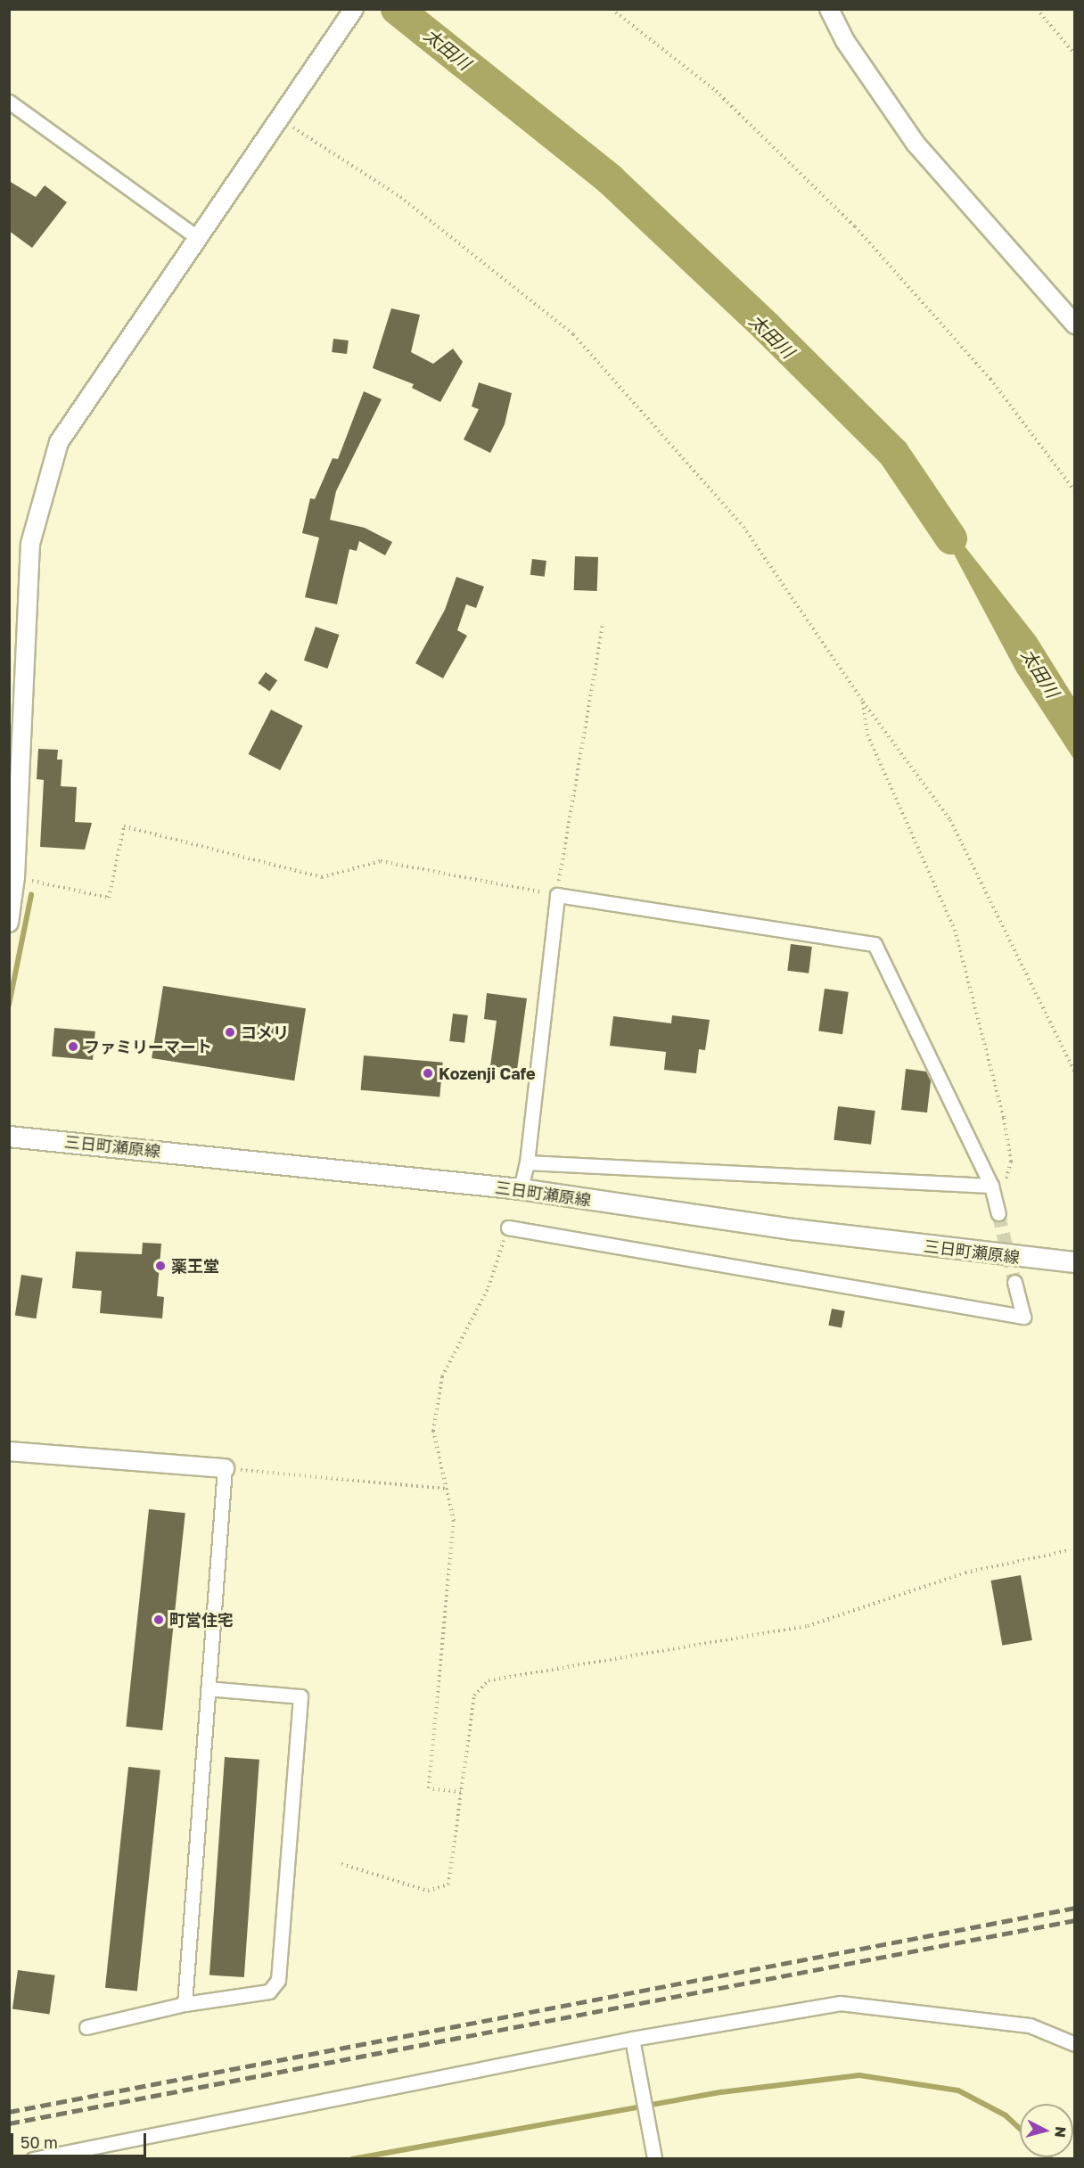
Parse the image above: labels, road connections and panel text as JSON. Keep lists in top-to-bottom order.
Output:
{
  "streets": {
    "main road": ["三日町瀬原線"]
  },
  "water": ["太田川"],
  "places": [
    "コメリ",
    "ファミリーマート",
    "Kozenji Cafe",
    "薬王堂",
    "町営住宅"
  ],
  "scale_bar": "50 m",
  "north": "right"
}
